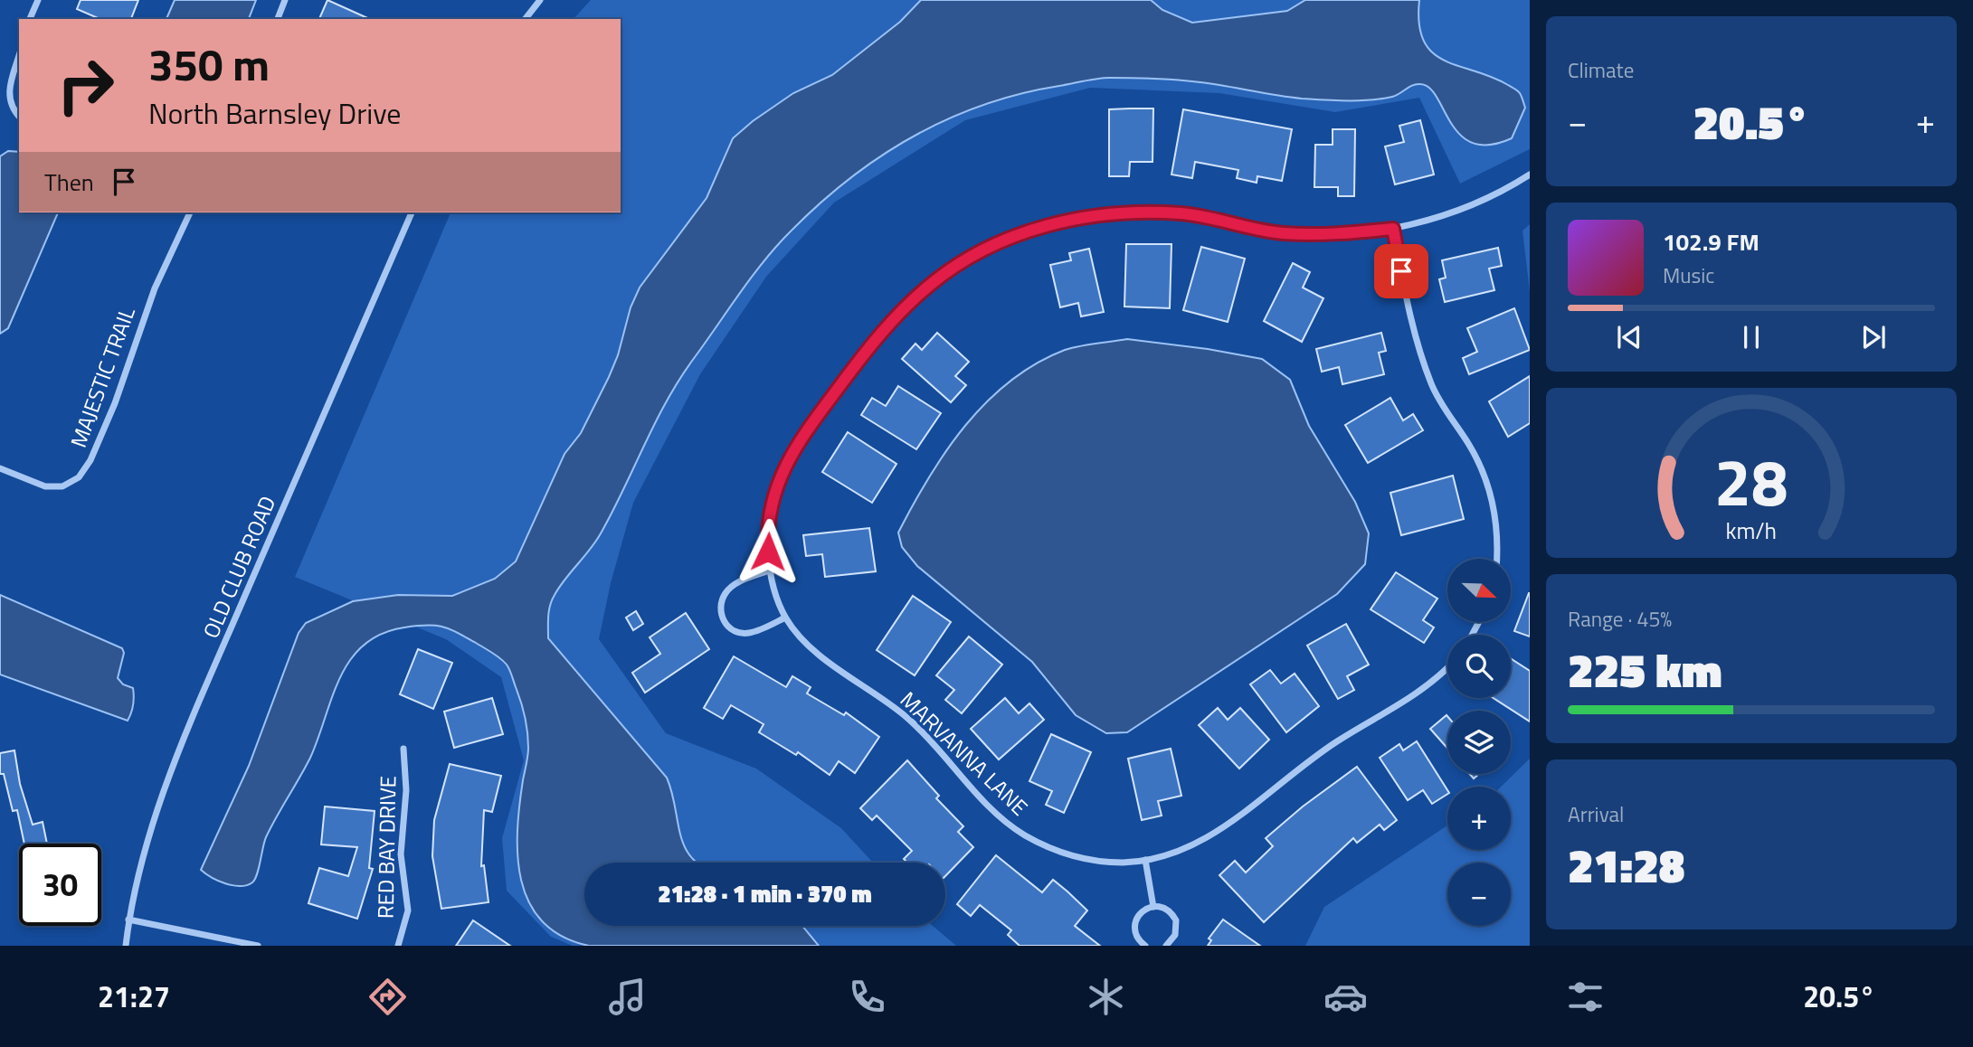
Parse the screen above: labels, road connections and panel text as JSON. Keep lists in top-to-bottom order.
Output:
{
  "streets": {
    "street": [
      "MAJESTIC TRAIL",
      "OLD CLUB ROAD",
      "MARVANNA LANE",
      "RED BAY DRIVE"
    ]
  },
  "north": "bottom right",
  "page": {
    "tile": [
      "Climate",
      ["Range · 45%", "225 km"],
      ["Arrival", "21:28"]
    ],
    "turn": ["350 m", "North Barnsley Drive"],
    "heat": ["−", "20.5°", "+"],
    "then": "Then",
    "song": ["102.9 FM", "Music"],
    "map_buttons": ["+", "−"],
    "limit": "30",
    "trip": "21:28 · 1 min · 370 m",
    "tabs": ["21:27", "20.5°"],
    "gauge": ["28", "km/h"]
  }
}
